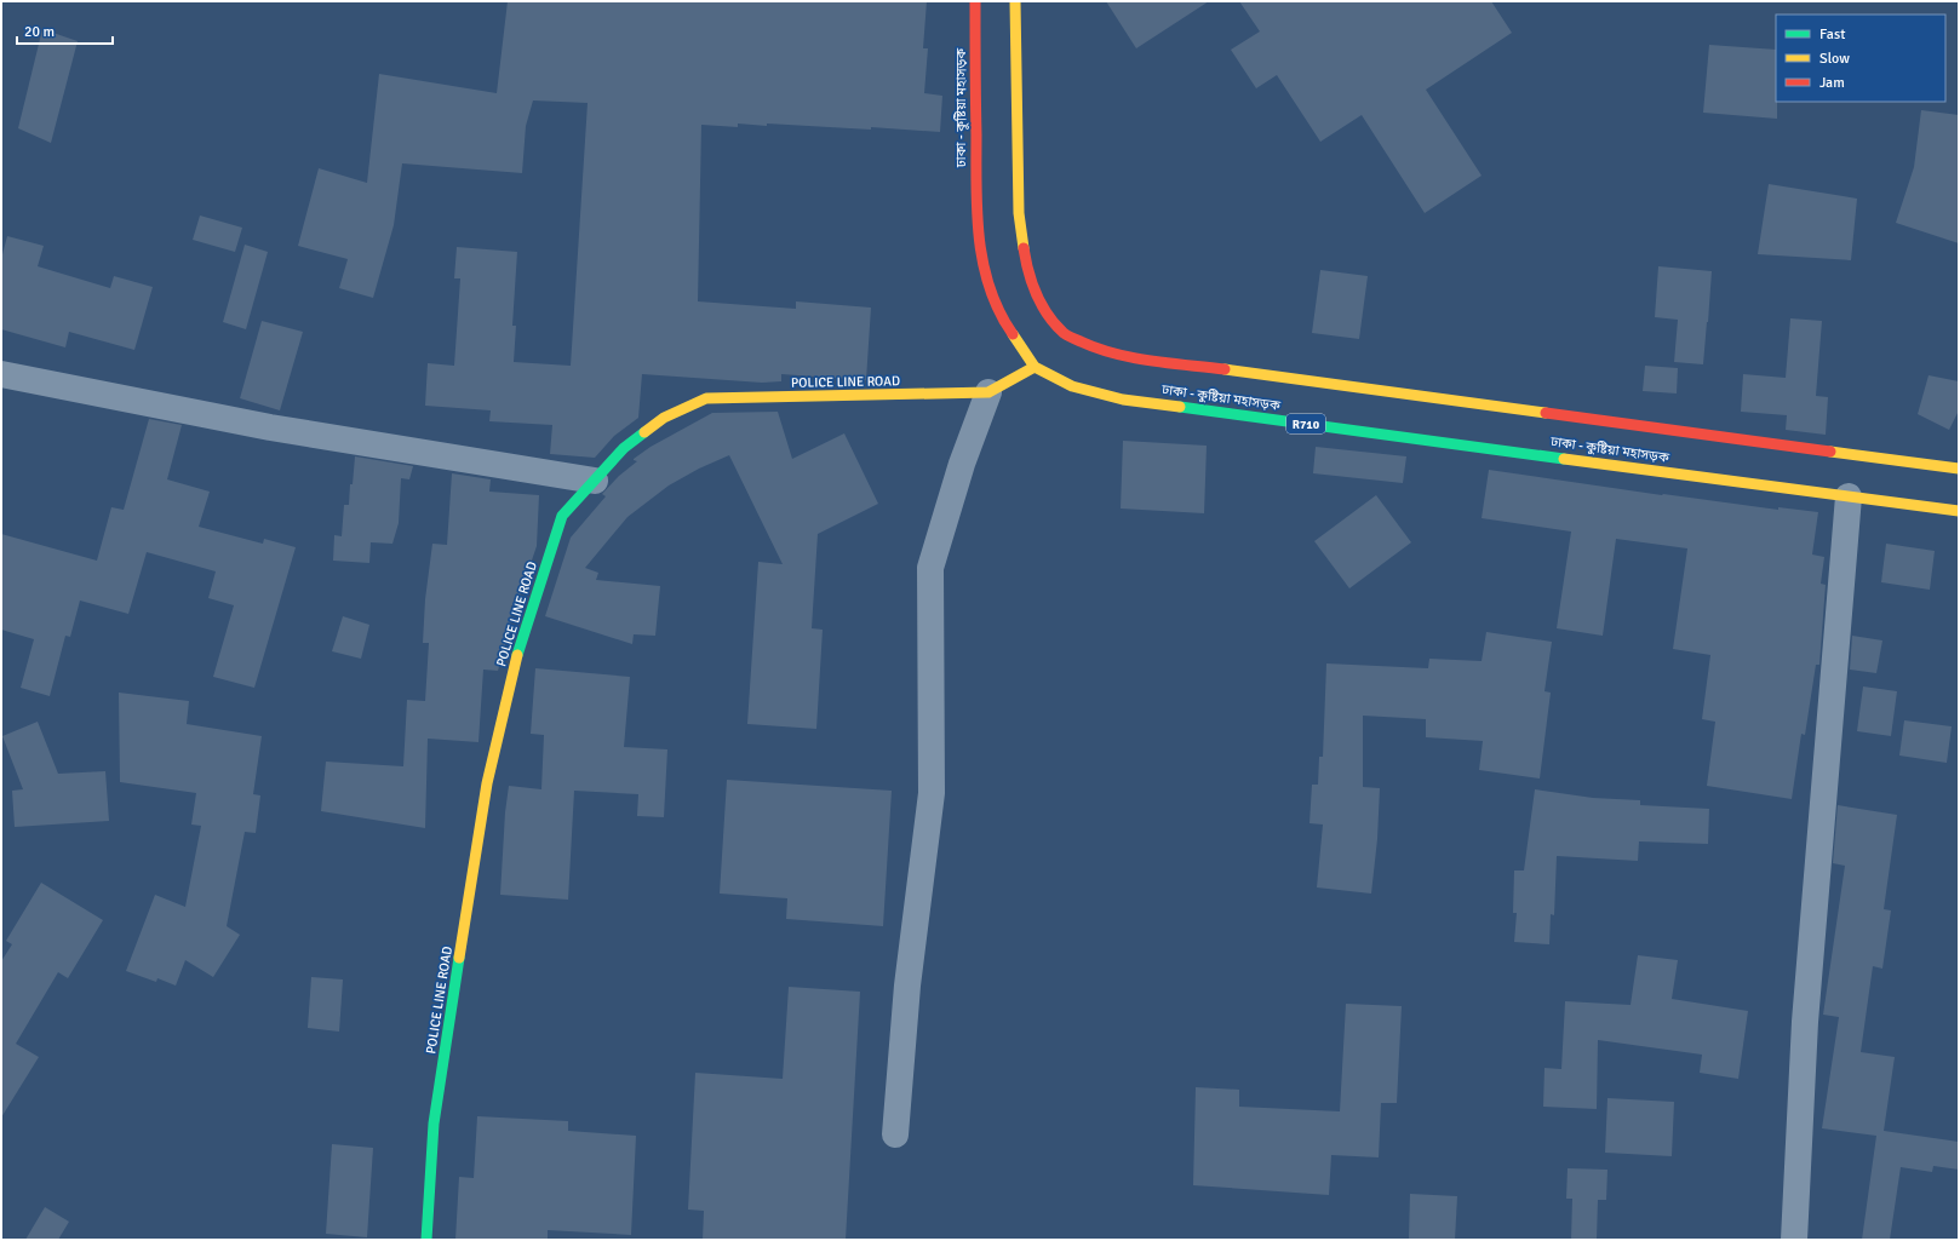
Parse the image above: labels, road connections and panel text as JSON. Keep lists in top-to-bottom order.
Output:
{
  "streets": {
    "main road": ["ঢাকা - কুষ্টিয়া মহাসড়ক", "POLICE LINE ROAD", "R710"]
  },
  "crossings": [
    ["ঢাকা - কুষ্টিয়া মহাসড়ক", "POLICE LINE ROAD"]
  ],
  "legend": ["Fast", "Slow", "Jam"],
  "scale_bar": "20 m"
}
